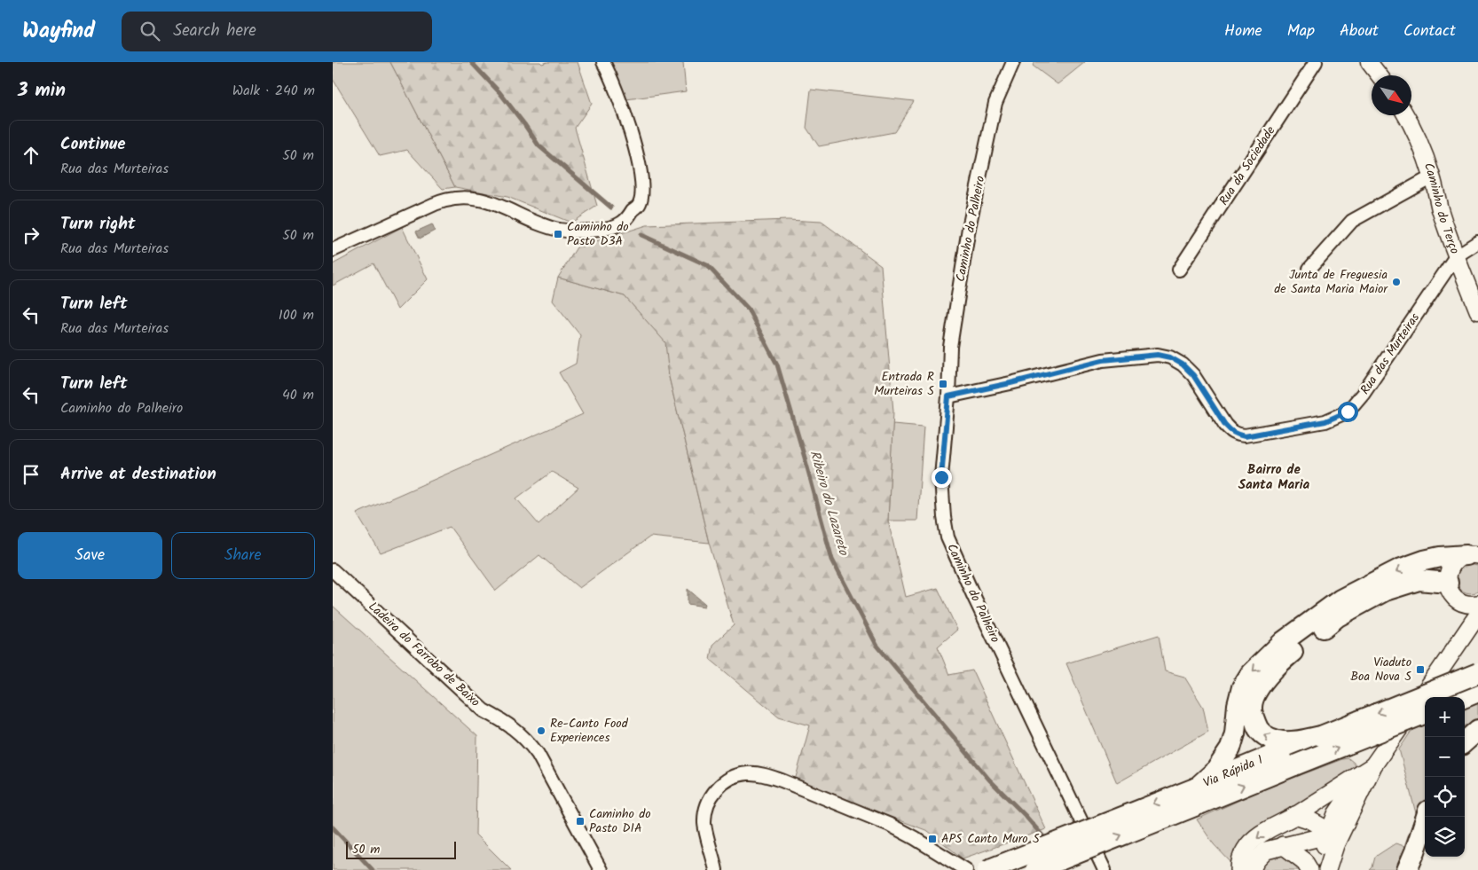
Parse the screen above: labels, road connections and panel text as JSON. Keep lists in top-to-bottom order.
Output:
{
  "streets": {
    "highway": ["Via Rápida 1"],
    "street": [
      "Rua da Sociedade",
      "Caminho do Terço",
      "Caminho do Palheiro",
      "Rua das Murteiras",
      "Ladeira do Farrobo de Baixo"
    ]
  },
  "crossings": [
    ["Caminho do Terço", "Rua das Murteiras"],
    ["Caminho do Palheiro", "Rua das Murteiras"]
  ],
  "districts": ["Bairro de Santa Maria"],
  "water": ["Ribeiro do Lazareto"],
  "places": {
    "transit": [
      "Caminho do Pasto D3A",
      "Entrada R Murteiras S",
      "Viaduto Boa Nova S",
      "Caminho do Pasto D1A",
      "APS Canto Muro S"
    ],
    "other": ["Junta de Freguesia de Santa Maria Maior", "Re-Canto Food Experiences"]
  },
  "scale_bar": "50 m",
  "north": "bottom right",
  "page": {
    "header": "Wayfind",
    "search": "Search here",
    "nav": [
      "Home",
      "Map",
      "About",
      "Contact"
    ],
    "heading": ["3 min", "Walk · 240 m"],
    "list": [
      ["Continue", "Rua das Murteiras", "50 m"],
      ["Turn right", "Rua das Murteiras", "50 m"],
      ["Turn left", "Rua das Murteiras", "100 m"],
      ["Turn left", "Caminho do Palheiro", "40 m"],
      "Arrive at destination"
    ],
    "buttons": ["Save", "Share"],
    "map_buttons": ["+", "−"],
    "scale": "50 m"
  }
}
